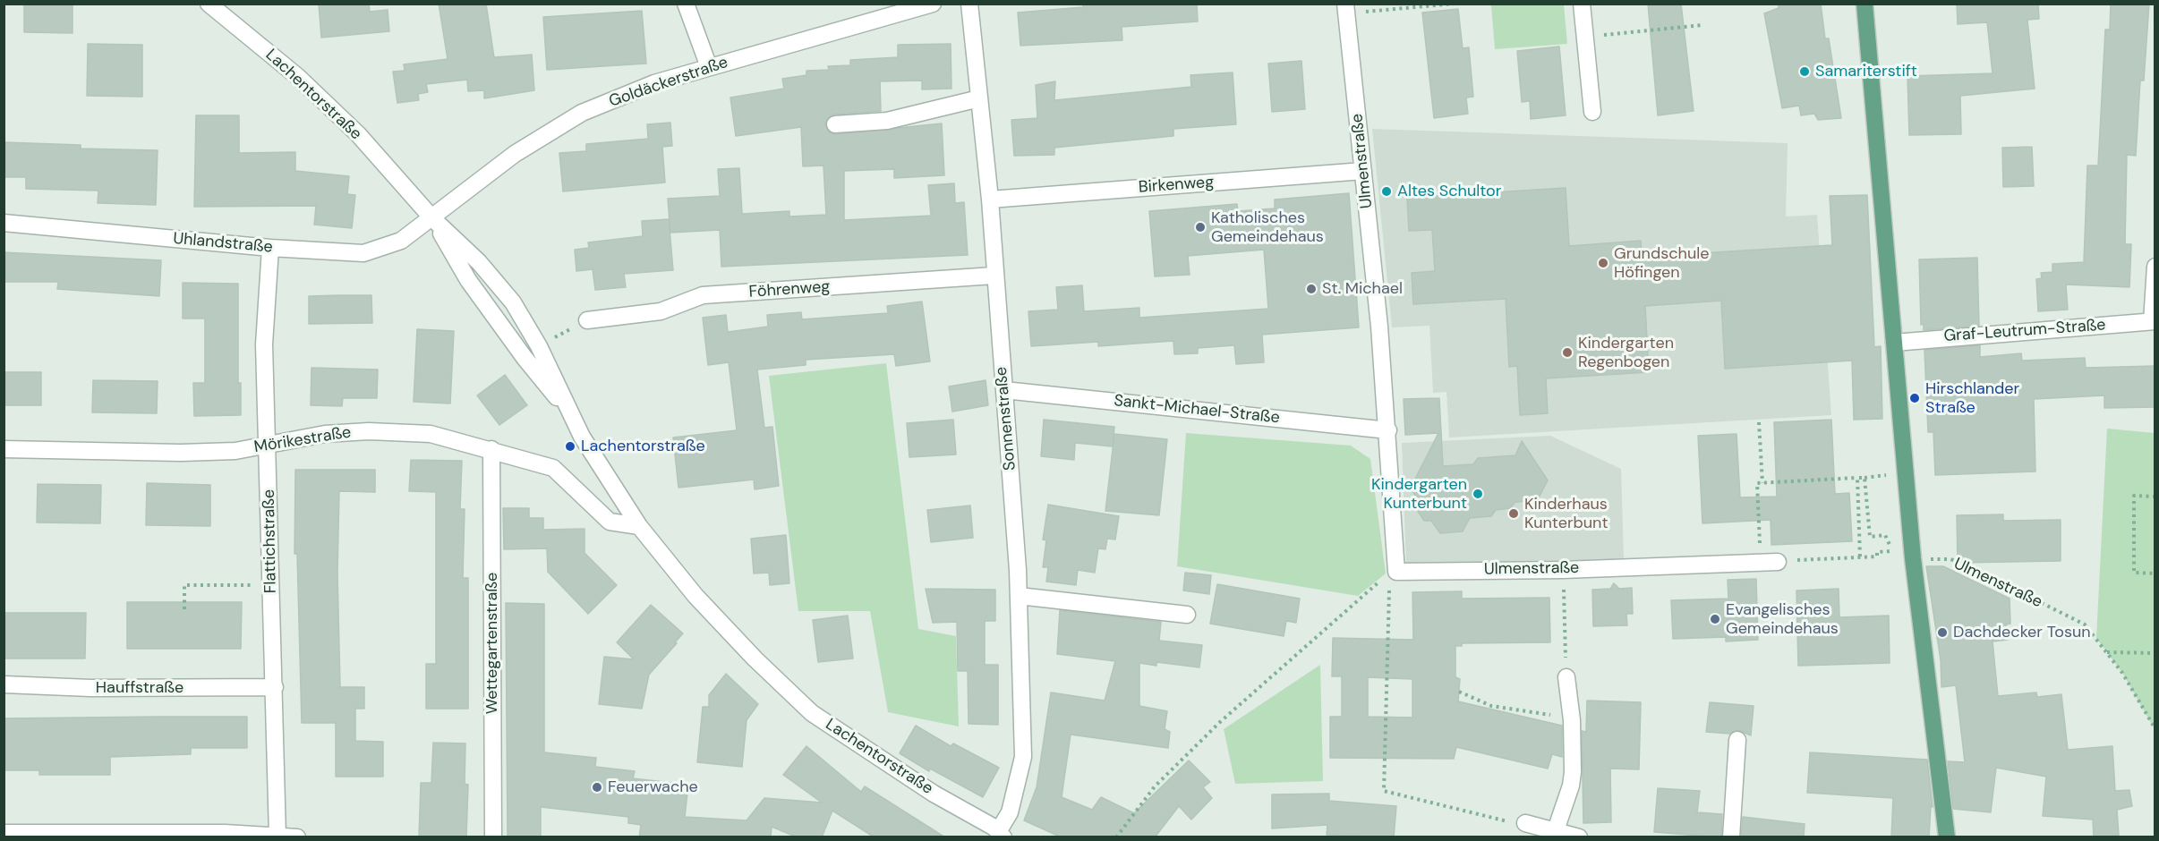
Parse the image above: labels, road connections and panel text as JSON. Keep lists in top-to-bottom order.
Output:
{
  "streets": {
    "street": [
      "Goldäckerstraße",
      "Lachentorstraße",
      "Ulmenstraße",
      "Birkenweg",
      "Uhlandstraße",
      "Föhrenweg",
      "Graf-Leutrum-Straße",
      "Sankt-Michael-Straße",
      "Sonnenstraße",
      "Mörikestraße",
      "Flattichstraße",
      "Wettegartenstraße",
      "Hauffstraße"
    ]
  },
  "crossings": [
    ["Goldäckerstraße", "Lachentorstraße"],
    ["Goldäckerstraße", "Uhlandstraße"],
    ["Lachentorstraße", "Uhlandstraße"],
    ["Lachentorstraße", "Sonnenstraße"],
    ["Lachentorstraße", "Mörikestraße"],
    ["Ulmenstraße", "Birkenweg"],
    ["Ulmenstraße", "Sankt-Michael-Straße"],
    ["Birkenweg", "Sonnenstraße"],
    ["Uhlandstraße", "Flattichstraße"],
    ["Föhrenweg", "Sonnenstraße"],
    ["Sankt-Michael-Straße", "Sonnenstraße"],
    ["Mörikestraße", "Flattichstraße"],
    ["Mörikestraße", "Wettegartenstraße"],
    ["Flattichstraße", "Hauffstraße"]
  ],
  "places": [
    "Samariterstift",
    "Altes Schultor",
    "Katholisches Gemeindehaus",
    "Grundschule Höfingen",
    "St. Michael",
    "Kindergarten Regenbogen",
    "Hirschlander Straße",
    "Lachentorstraße",
    "Kindergarten Kunterbunt",
    "Kinderhaus Kunterbunt",
    "Evangelisches Gemeindehaus",
    "Dachdecker Tosun",
    "Feuerwache"
  ]
}
